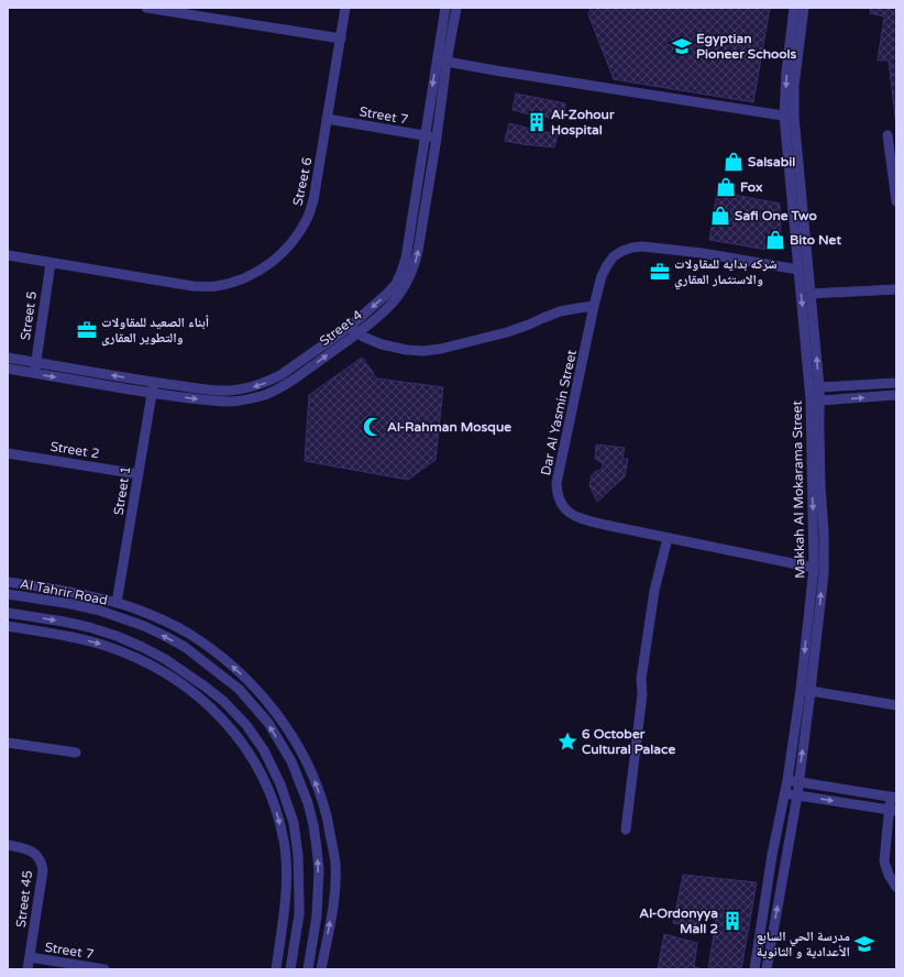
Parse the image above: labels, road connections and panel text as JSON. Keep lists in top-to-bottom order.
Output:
{
  "streets": {
    "street": [
      "Street 7",
      "Street 6",
      "Street 5",
      "Street 4",
      "Dar Al Yasmin Street",
      "Street 2",
      "Makkah Al Mokarama Street",
      "Street 1",
      "Al Tahrir Road",
      "Street 45"
    ]
  },
  "crossings": [
    ["Street 7", "Street 6"],
    ["Street 7", "Street 4"],
    ["Street 7", "Street 45"],
    ["Street 6", "Street 5"],
    ["Street 5", "Street 4"],
    ["Street 4", "Street 1"],
    ["Dar Al Yasmin Street", "Makkah Al Mokarama Street"],
    ["Street 2", "Street 1"]
  ],
  "one_way": ["Al Tahrir Road"],
  "places": {
    "school or university": ["Egyptian Pioneer Schools", "مدرسة الحي السابع الأعدادية و الثانوية"],
    "building": ["Al-Zohour Hospital", "Al-Ordonyya Mall 2"],
    "shop": [
      "Salsabil",
      "Fox",
      "Safi One Two",
      "Bito Net"
    ],
    "office": ["شركه بدايه للمقاولات والاستثمار العقاري", "أبناء الصعيد للمقاولات والتطوير العقارى"],
    "mosque": ["Al-Rahman Mosque"],
    "place": ["6 October Cultural Palace"]
  }
}
